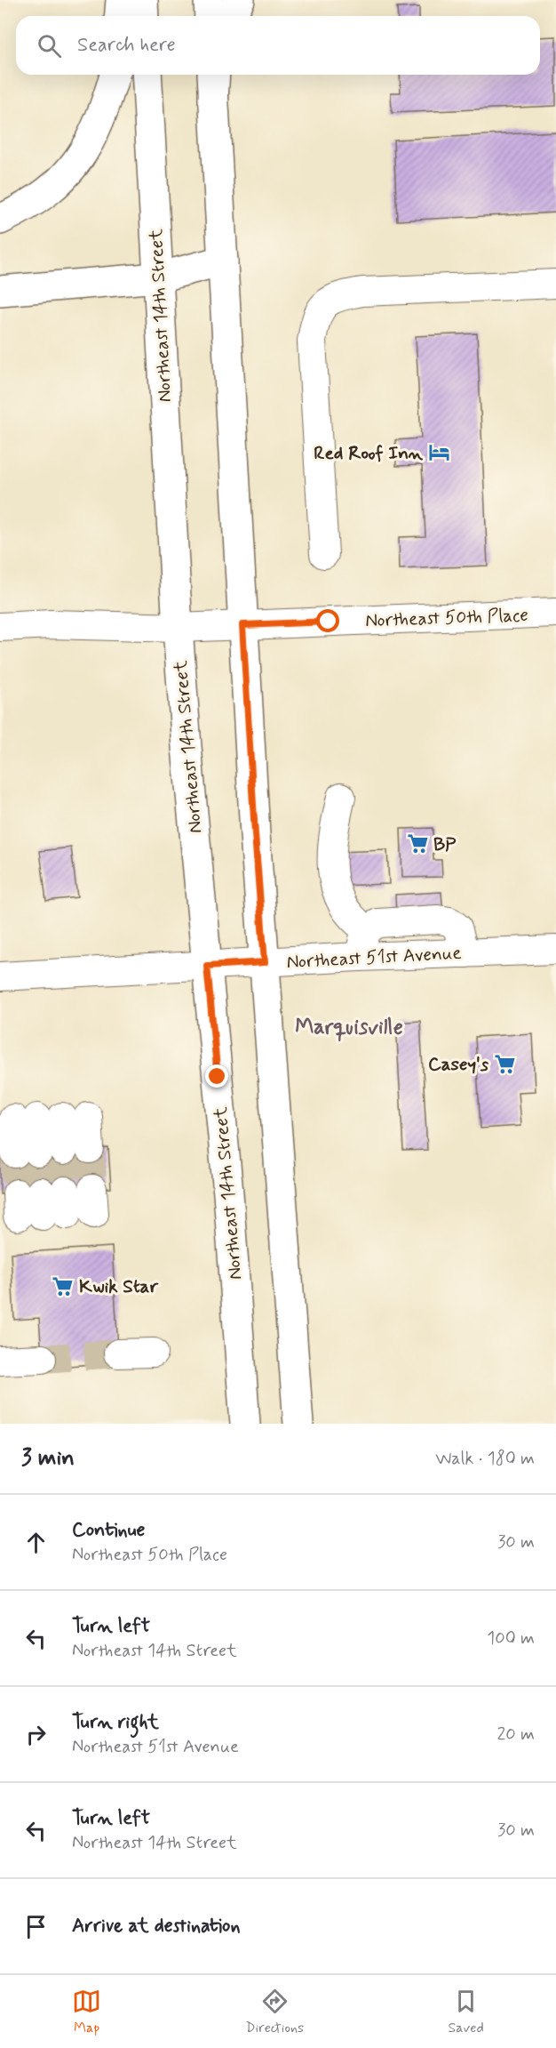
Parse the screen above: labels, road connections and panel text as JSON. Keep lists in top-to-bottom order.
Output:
{
  "streets": {
    "main road": ["Northeast 14th Street"],
    "street": ["Northeast 50th Place", "Northeast 51st Avenue"]
  },
  "crossings": [
    ["Northeast 14th Street", "Northeast 50th Place"],
    ["Northeast 14th Street", "Northeast 51st Avenue"]
  ],
  "districts": ["Marquisville"],
  "places": {
    "hotel": ["Red Roof Inn"],
    "supermarket": ["BP", "Casey's", "Kwik Star"]
  },
  "page": {
    "search": "Search here",
    "heading": ["3 min", "Walk · 180 m"],
    "list": [
      ["Continue", "Northeast 50th Place", "30 m"],
      ["Turn left", "Northeast 14th Street", "100 m"],
      ["Turn right", "Northeast 51st Avenue", "20 m"],
      ["Turn left", "Northeast 14th Street", "30 m"],
      "Arrive at destination"
    ],
    "nav": ["Map", "Directions", "Saved"]
  }
}
